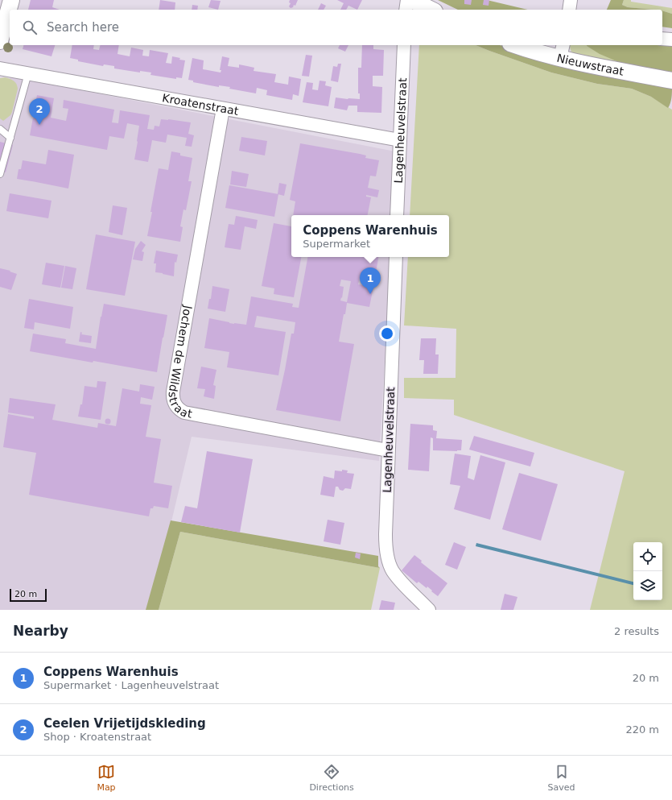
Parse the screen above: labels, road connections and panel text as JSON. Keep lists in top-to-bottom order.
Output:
{
  "streets": {
    "street": [
      "Nieuwstraat",
      "Kroatenstraat",
      "Lagenheuvelstraat",
      "Jochem de Wildstraat"
    ]
  },
  "crossings": [
    ["Kroatenstraat", "Lagenheuvelstraat"],
    ["Kroatenstraat", "Jochem de Wildstraat"],
    ["Lagenheuvelstraat", "Jochem de Wildstraat"]
  ],
  "scale_bar": "20 m",
  "page": {
    "search": "Search here",
    "pins": ["2", "1"],
    "popup": ["Coppens Warenhuis", "Supermarket"],
    "scale": "20 m",
    "heading": ["Nearby", "2 results"],
    "list": [
      {
        "mark": "1",
        "name": "Coppens Warenhuis",
        "note": "Supermarket · Lagenheuvelstraat",
        "value": "20 m"
      },
      {
        "mark": "2",
        "name": "Ceelen Vrijetijdskleding",
        "note": "Shop · Kroatenstraat",
        "value": "220 m"
      }
    ],
    "nav": ["Map", "Directions", "Saved"]
  }
}
